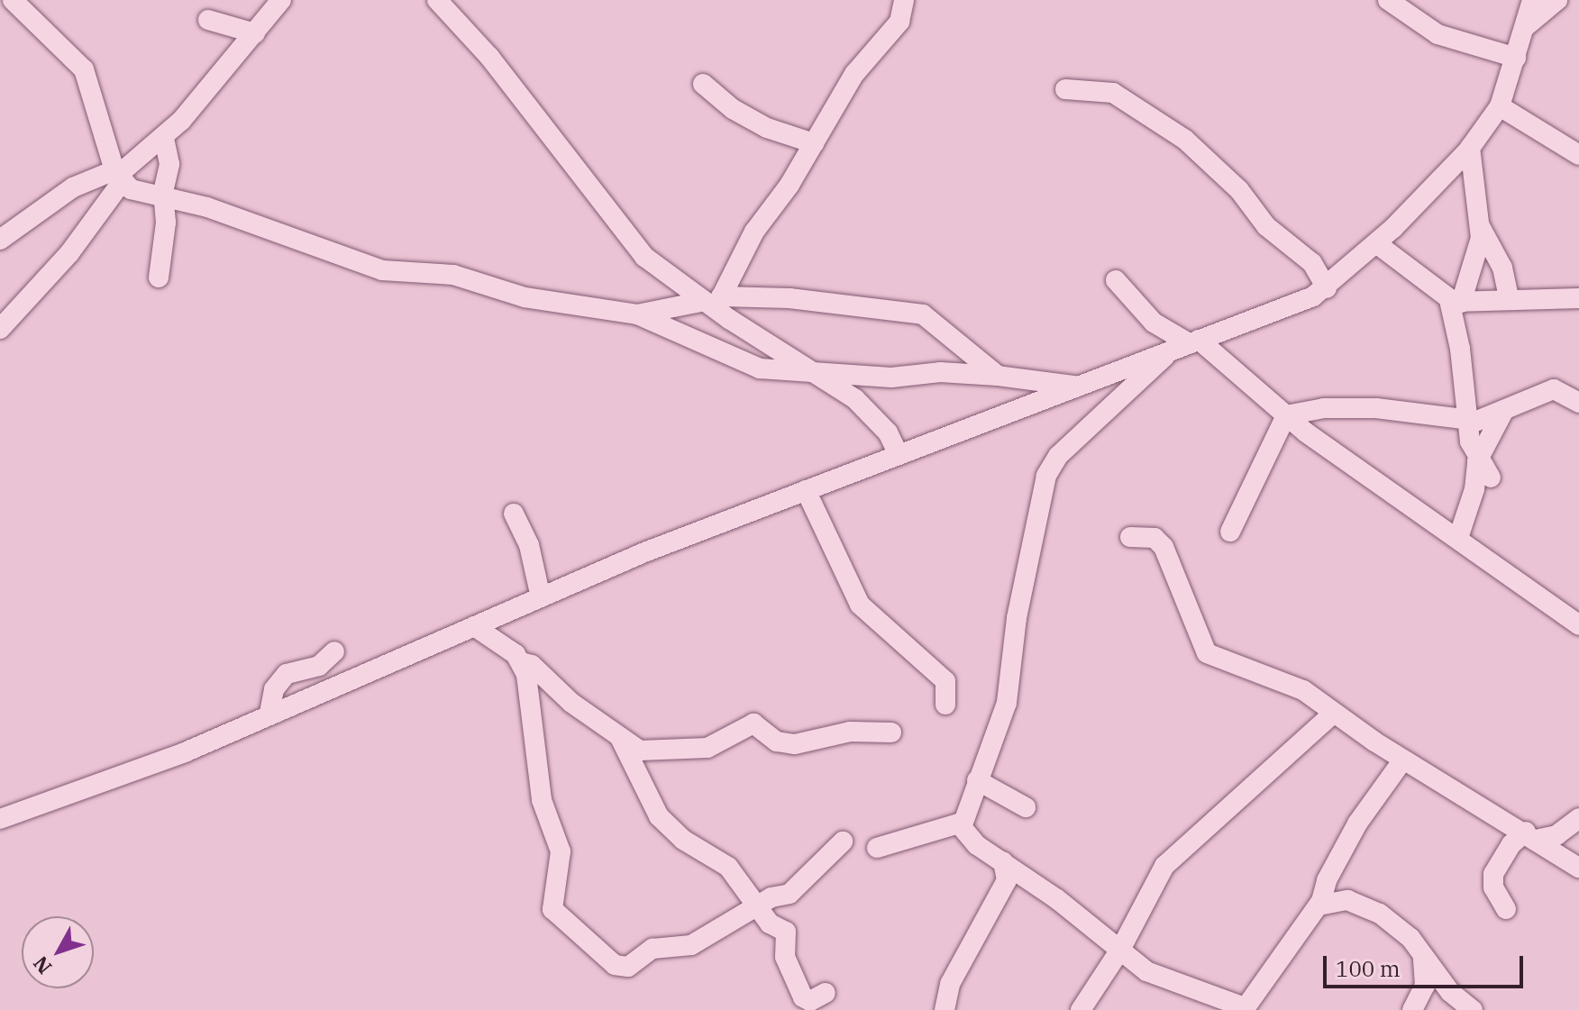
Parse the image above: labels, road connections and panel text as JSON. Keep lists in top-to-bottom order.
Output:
{
  "scale_bar": "100 m",
  "north": "bottom left"
}
